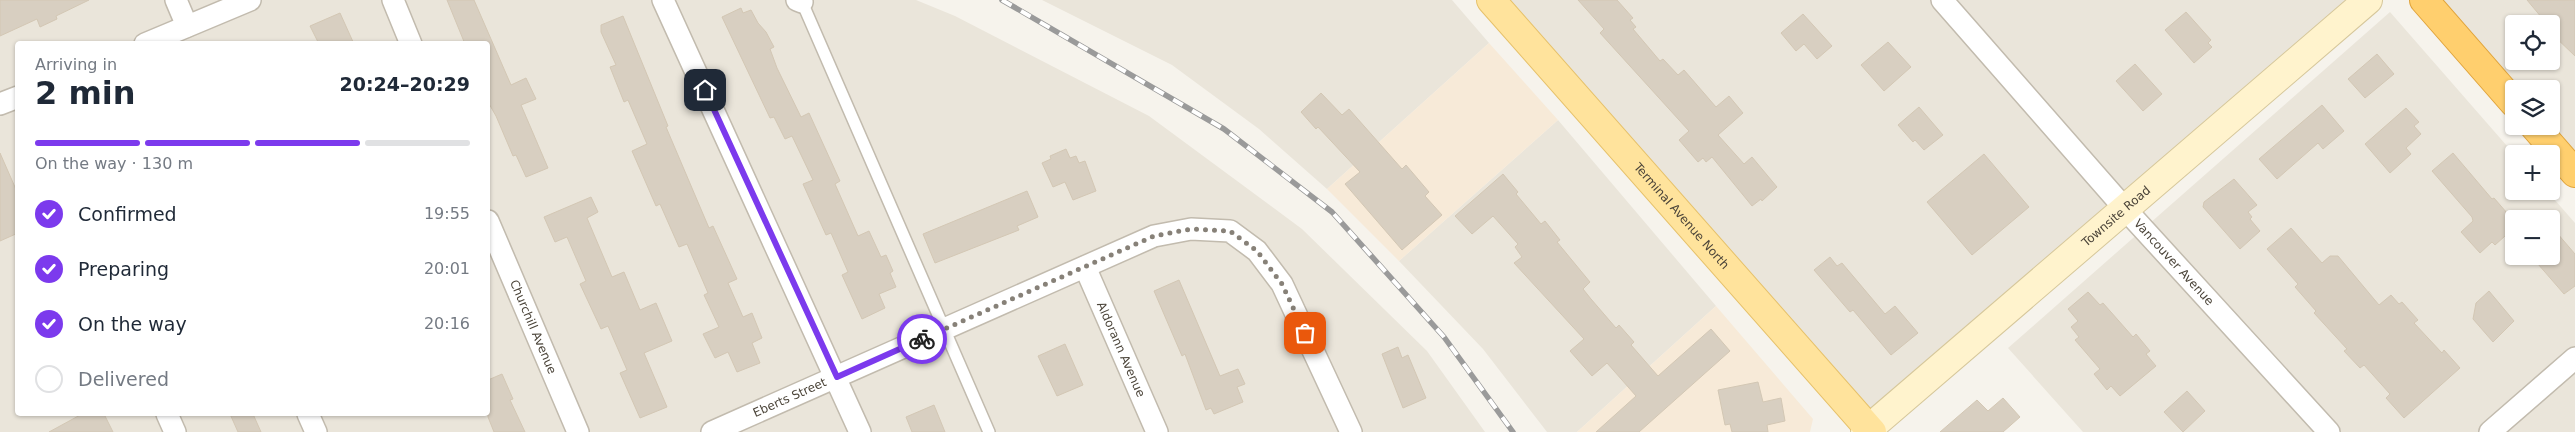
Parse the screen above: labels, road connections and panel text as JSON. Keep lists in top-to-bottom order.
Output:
{
  "streets": {
    "main road": ["Terminal Avenue North"],
    "street": [
      "Townsite Road",
      "Vancouver Avenue",
      "Churchill Avenue",
      "Aldorann Avenue",
      "Eberts Street"
    ]
  },
  "crossings": [
    ["Terminal Avenue North", "Townsite Road"],
    ["Townsite Road", "Vancouver Avenue"],
    ["Aldorann Avenue", "Eberts Street"]
  ],
  "page": {
    "map_buttons": ["+", "−"],
    "heading": ["2 min", "Arriving in", "20:24–20:29"],
    "bar": "On the way · 130 m",
    "list": [
      ["Confirmed", "19:55"],
      ["Preparing", "20:01"],
      ["On the way", "20:16"],
      "Delivered"
    ]
  }
}
